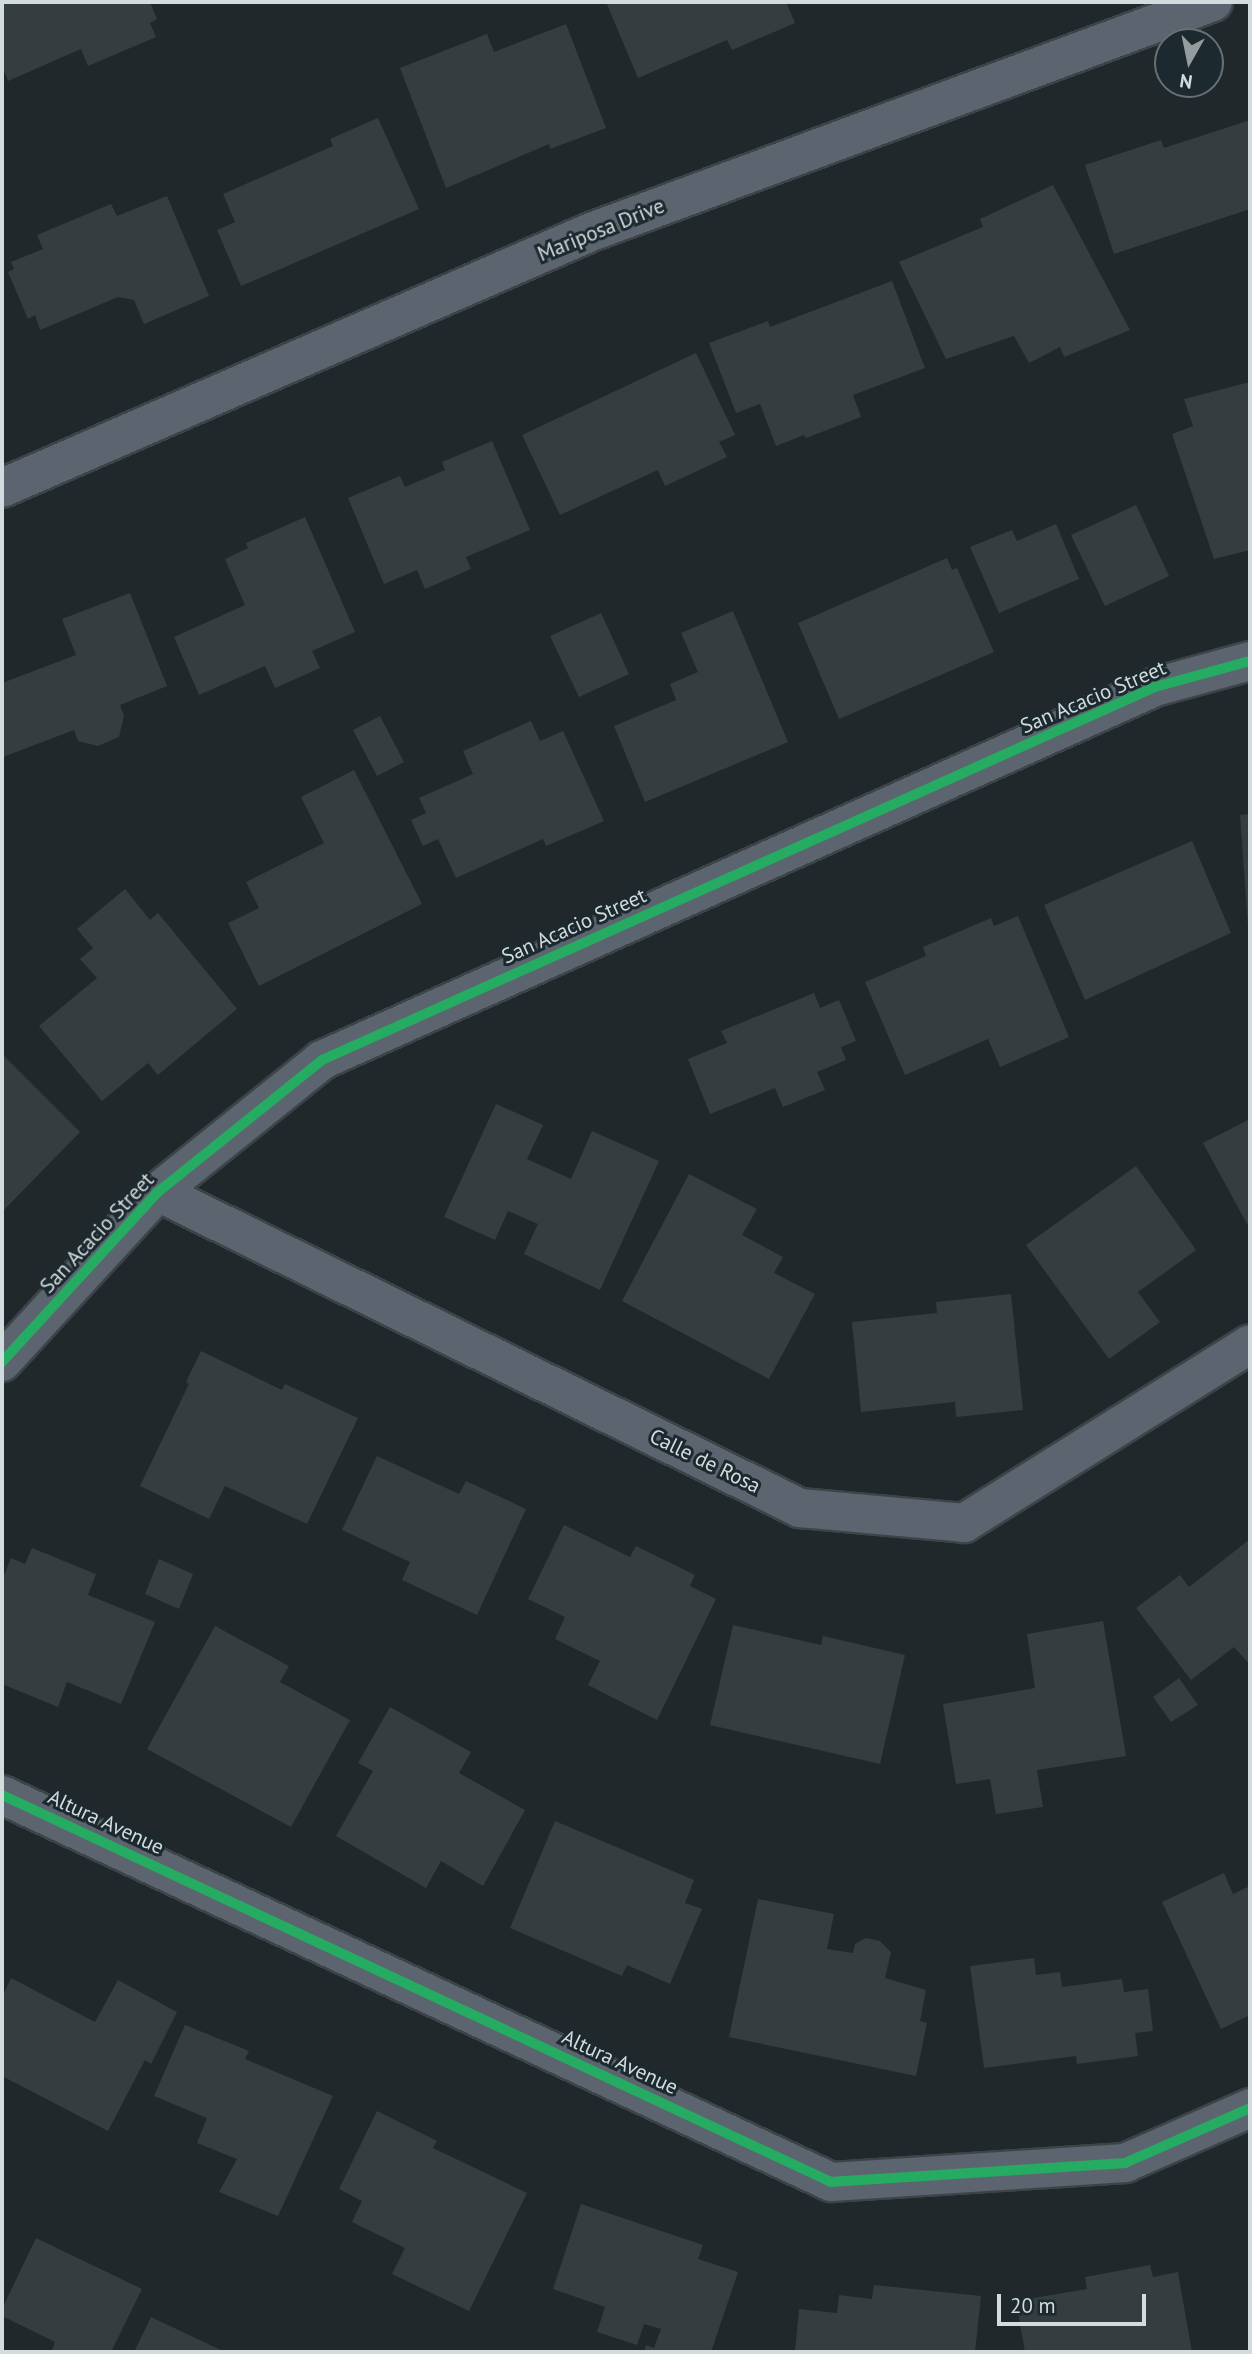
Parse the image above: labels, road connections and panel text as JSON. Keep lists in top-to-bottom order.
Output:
{
  "streets": {
    "street": [
      "Mariposa Drive",
      "San Acacio Street",
      "Calle de Rosa",
      "Altura Avenue"
    ]
  },
  "crossings": [
    ["San Acacio Street", "Calle de Rosa"]
  ],
  "scale_bar": "20 m",
  "north": "bottom"
}
